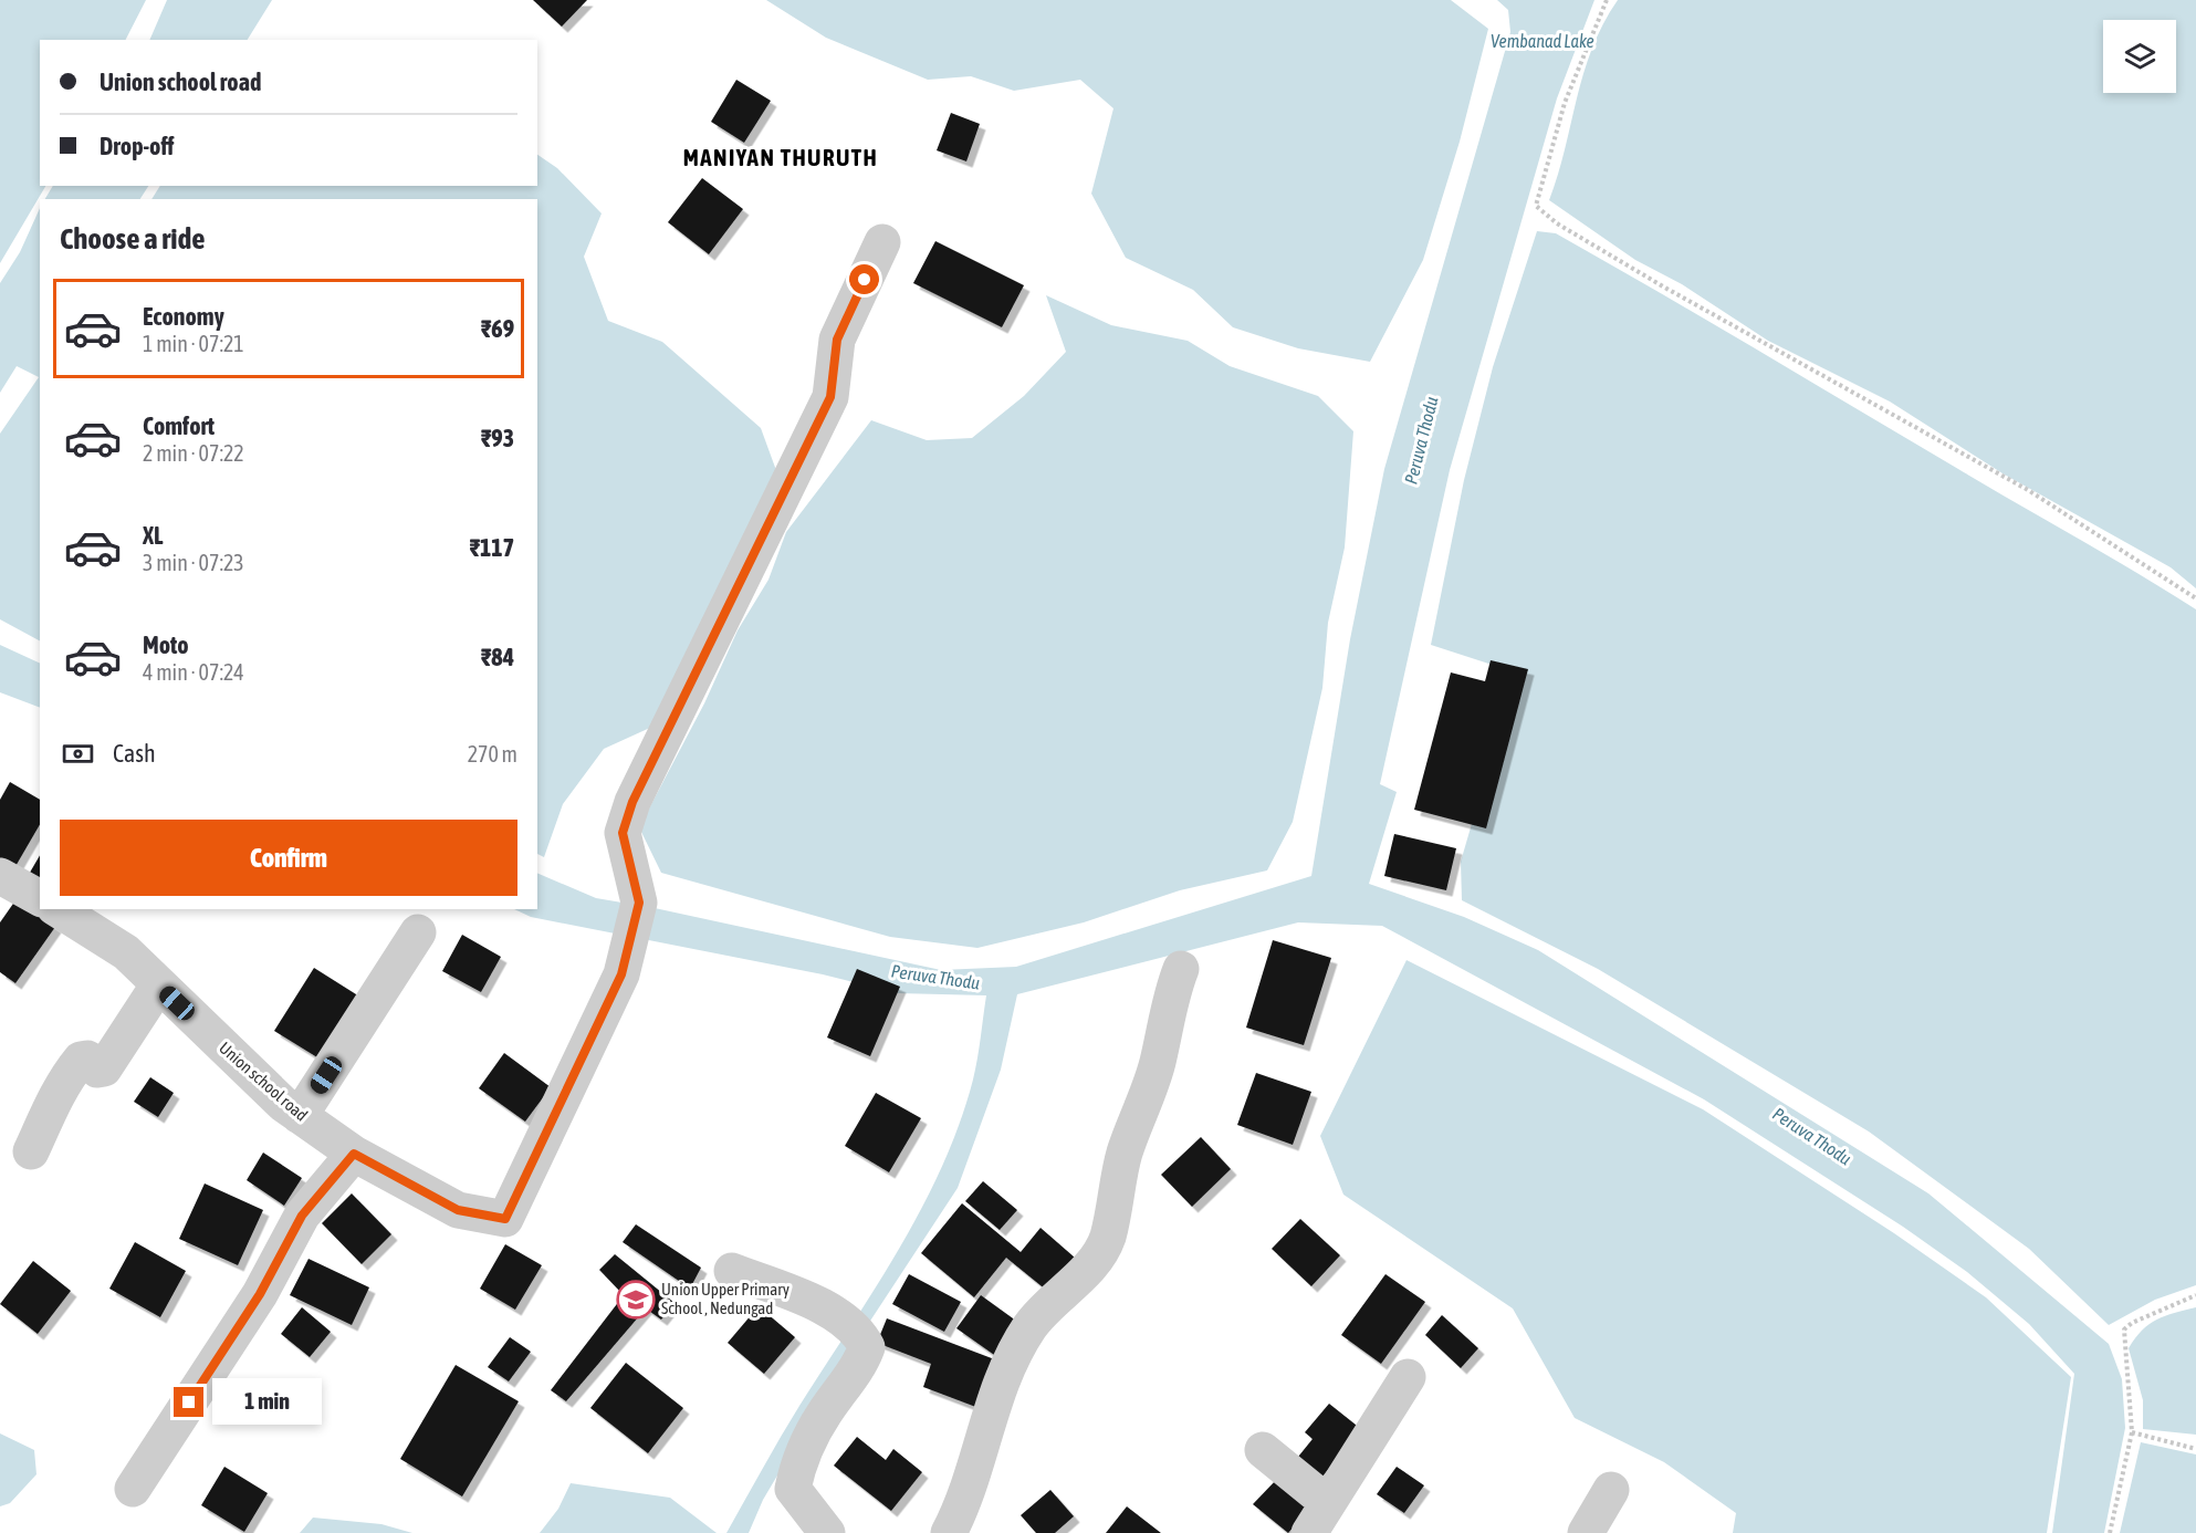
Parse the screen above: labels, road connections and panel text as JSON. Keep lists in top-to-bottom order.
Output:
{
  "streets": {
    "street": ["Union school road"]
  },
  "districts": ["MANIYAN THURUTH"],
  "water": ["Vembanad Lake", "Peruva Thodu"],
  "places": {
    "school or university": ["Union Upper Primary School , Nedungad"]
  },
  "page": {
    "banner": ["Union school road", "Drop-off"],
    "heading": "Choose a ride",
    "list": [
      {
        "name": "Economy",
        "note": "1 min · 07:21",
        "value": "₹69"
      },
      {
        "name": "Comfort",
        "note": "2 min · 07:22",
        "value": "₹93"
      },
      {
        "name": "XL",
        "note": "3 min · 07:23",
        "value": "₹117"
      },
      {
        "name": "Moto",
        "note": "4 min · 07:24",
        "value": "₹84"
      }
    ],
    "pay": ["Cash", "270 m"],
    "buttons": "Confirm",
    "bubble": "1 min"
  }
}
